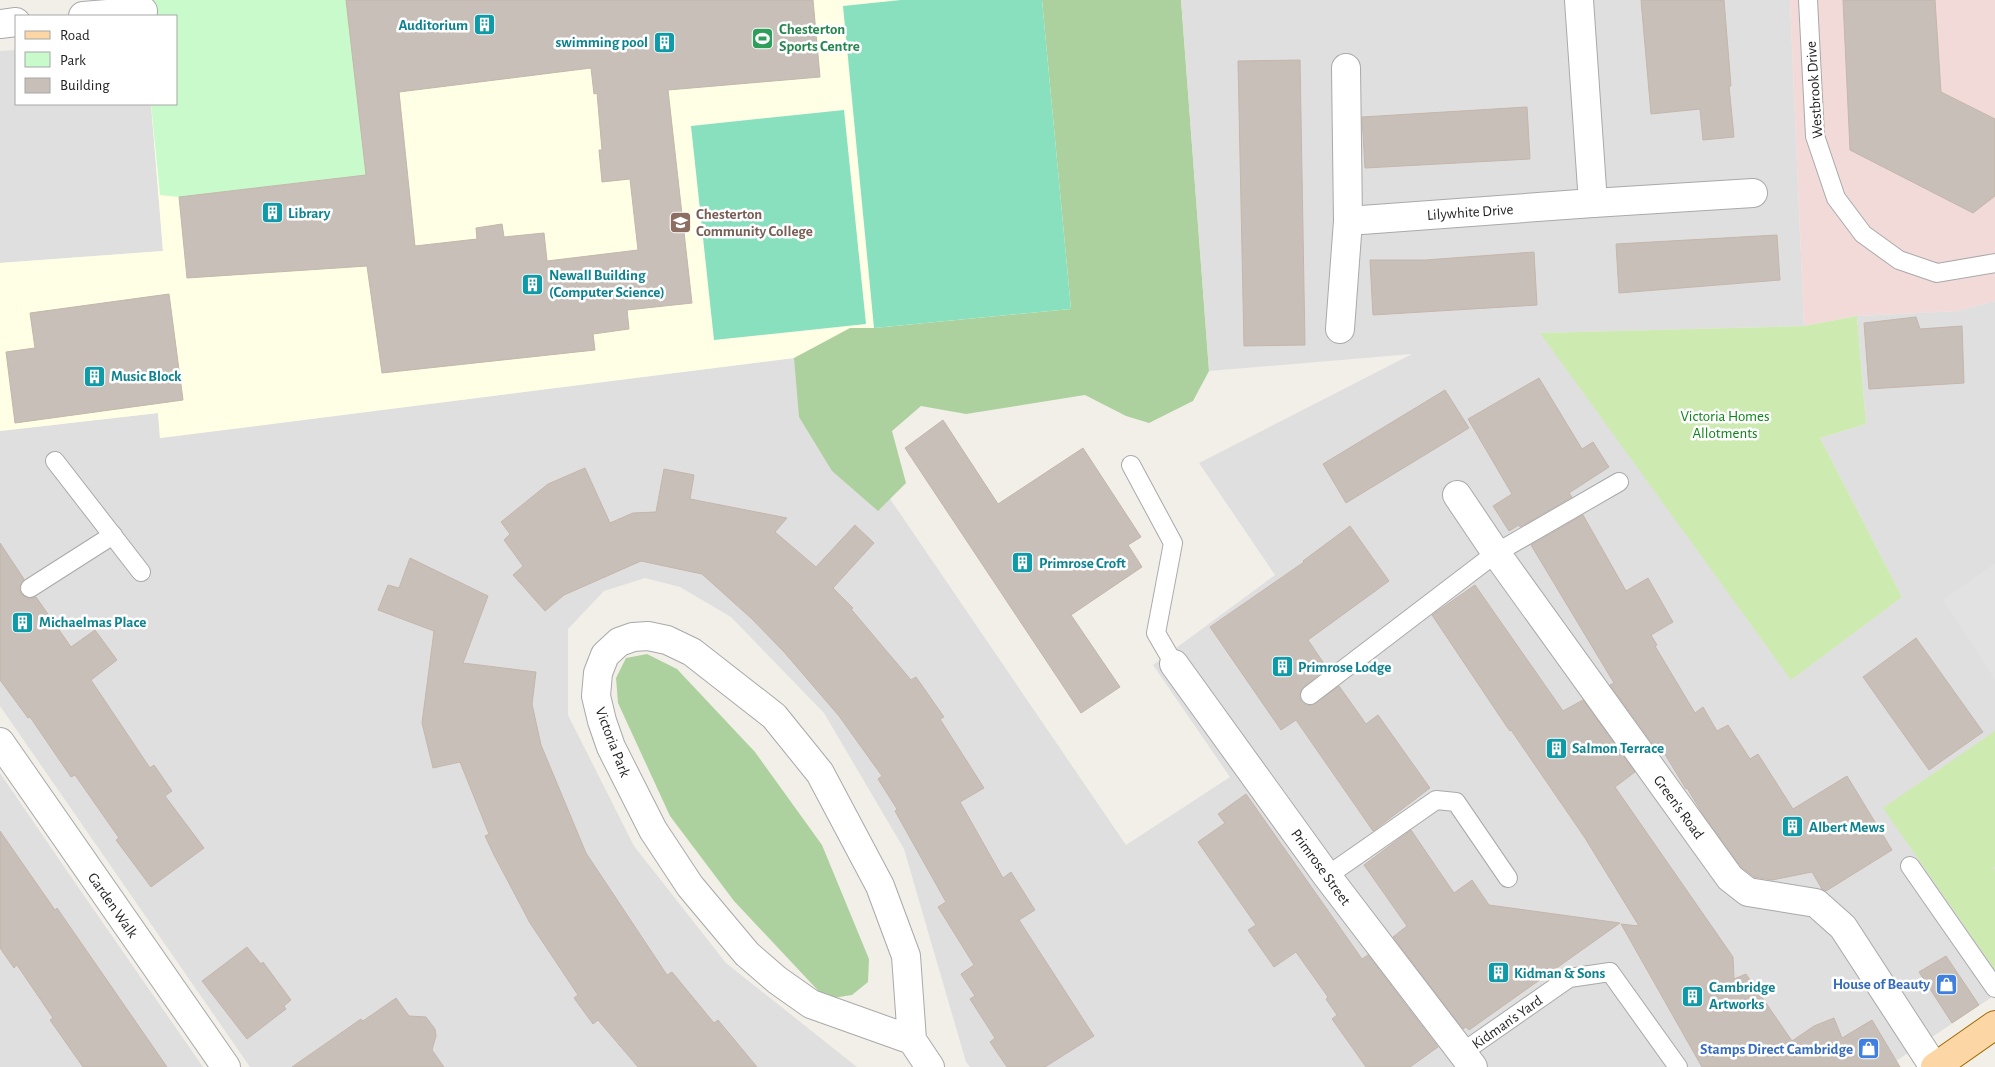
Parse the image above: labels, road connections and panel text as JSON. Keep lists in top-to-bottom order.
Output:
{
  "streets": {
    "street": [
      "Lilywhite Drive",
      "Victoria Park",
      "Green's Road",
      "Primrose Street",
      "Garden Walk"
    ],
    "lane": ["Westbrook Drive", "Kidman's Yard"]
  },
  "crossings": [
    ["Primrose Street", "Kidman's Yard"]
  ],
  "parks": ["Victoria Homes Allotments"],
  "places": {
    "building": [
      "Auditorium",
      "swimming pool",
      "Library",
      "Newall Building (Computer Science)",
      "Music Block",
      "Primrose Croft",
      "Michaelmas Place",
      "Primrose Lodge",
      "Salmon Terrace",
      "Albert Mews",
      "Kidman & Sons",
      "Cambridge Artworks"
    ],
    "sports": ["Chesterton Sports Centre"],
    "school or university": ["Chesterton Community College"],
    "shop": ["House of Beauty", "Stamps Direct Cambridge"]
  },
  "legend": ["Road", "Park", "Building"]
}
